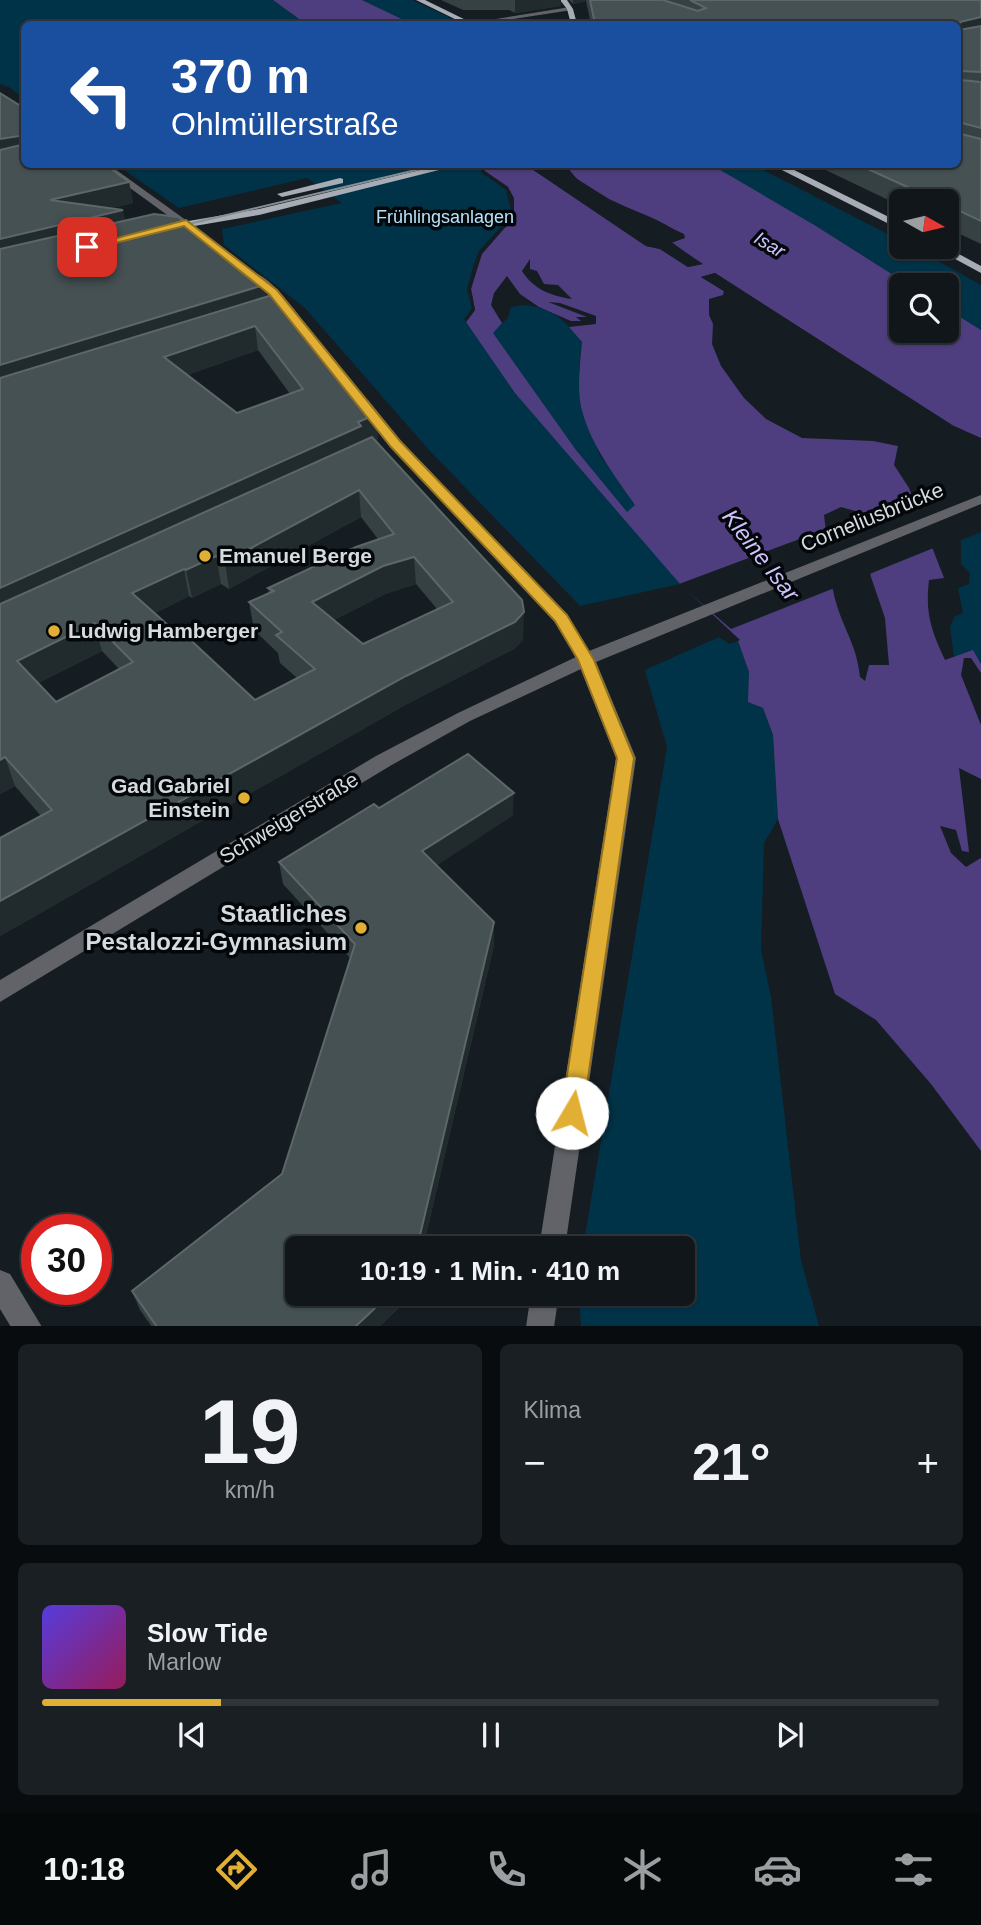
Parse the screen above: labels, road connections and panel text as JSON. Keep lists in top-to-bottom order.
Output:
{
  "streets": {
    "street": ["Corneliusbrücke", "Schweigerstraße"]
  },
  "crossings": [
    ["Corneliusbrücke", "Schweigerstraße"]
  ],
  "water": ["Isar", "Kleine Isar"],
  "parks": ["Frühlingsanlagen"],
  "places": [
    "Emanuel Berge",
    "Ludwig Hamberger",
    "Gad Gabriel Einstein",
    "Staatliches Pestalozzi-Gymnasium"
  ],
  "north": "right",
  "page": {
    "turn": ["370 m", "Ohlmüllerstraße"],
    "limit": "30",
    "trip": "10:19 · 1 Min. · 410 m",
    "tile": [
      ["19", "km/h"],
      "Klima"
    ],
    "heat": ["−", "21°", "+"],
    "song": ["Slow Tide", "Marlow"],
    "tabs": "10:18"
  }
}
